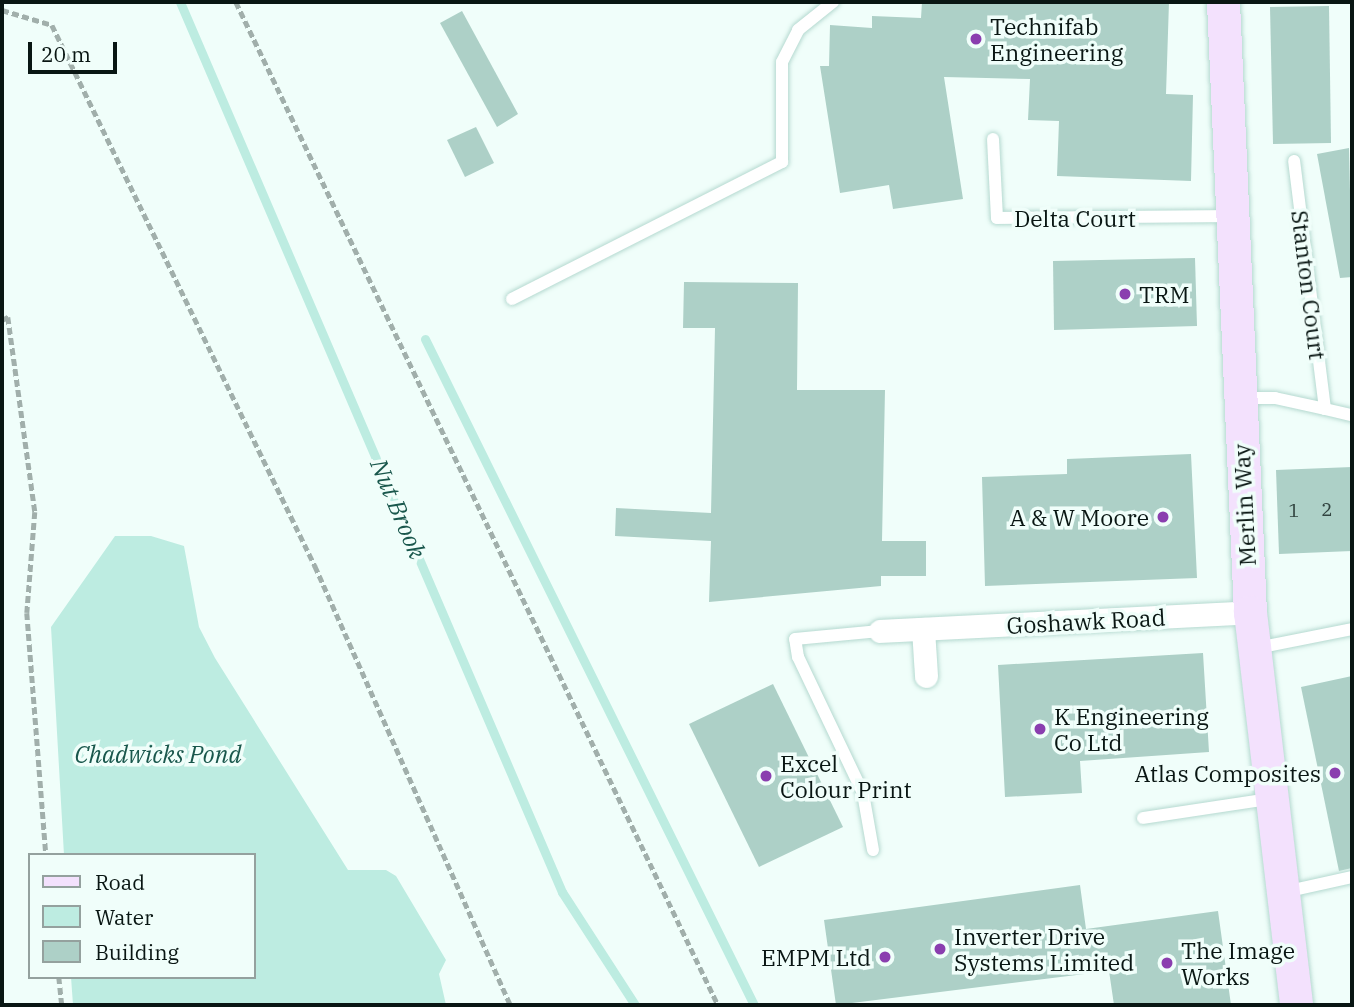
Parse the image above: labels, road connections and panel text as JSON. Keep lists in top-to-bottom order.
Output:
{
  "streets": {
    "street": ["Merlin Way", "Goshawk Road"],
    "lane": ["Delta Court", "Stanton Court"]
  },
  "crossings": [
    ["Delta Court", "Merlin Way"],
    ["Merlin Way", "Goshawk Road"]
  ],
  "water": ["Nut Brook", "Chadwicks Pond"],
  "places": [
    "Technifab Engineering",
    "TRM",
    "A & W Moore",
    "K Engineering Co Ltd",
    "Atlas Composites",
    "Excel Colour Print",
    "Inverter Drive Systems Limited",
    "EMPM Ltd",
    "The Image Works"
  ],
  "house_numbers": ["2", "1"],
  "legend": ["Road", "Water", "Building"],
  "scale_bar": "20 m"
}
